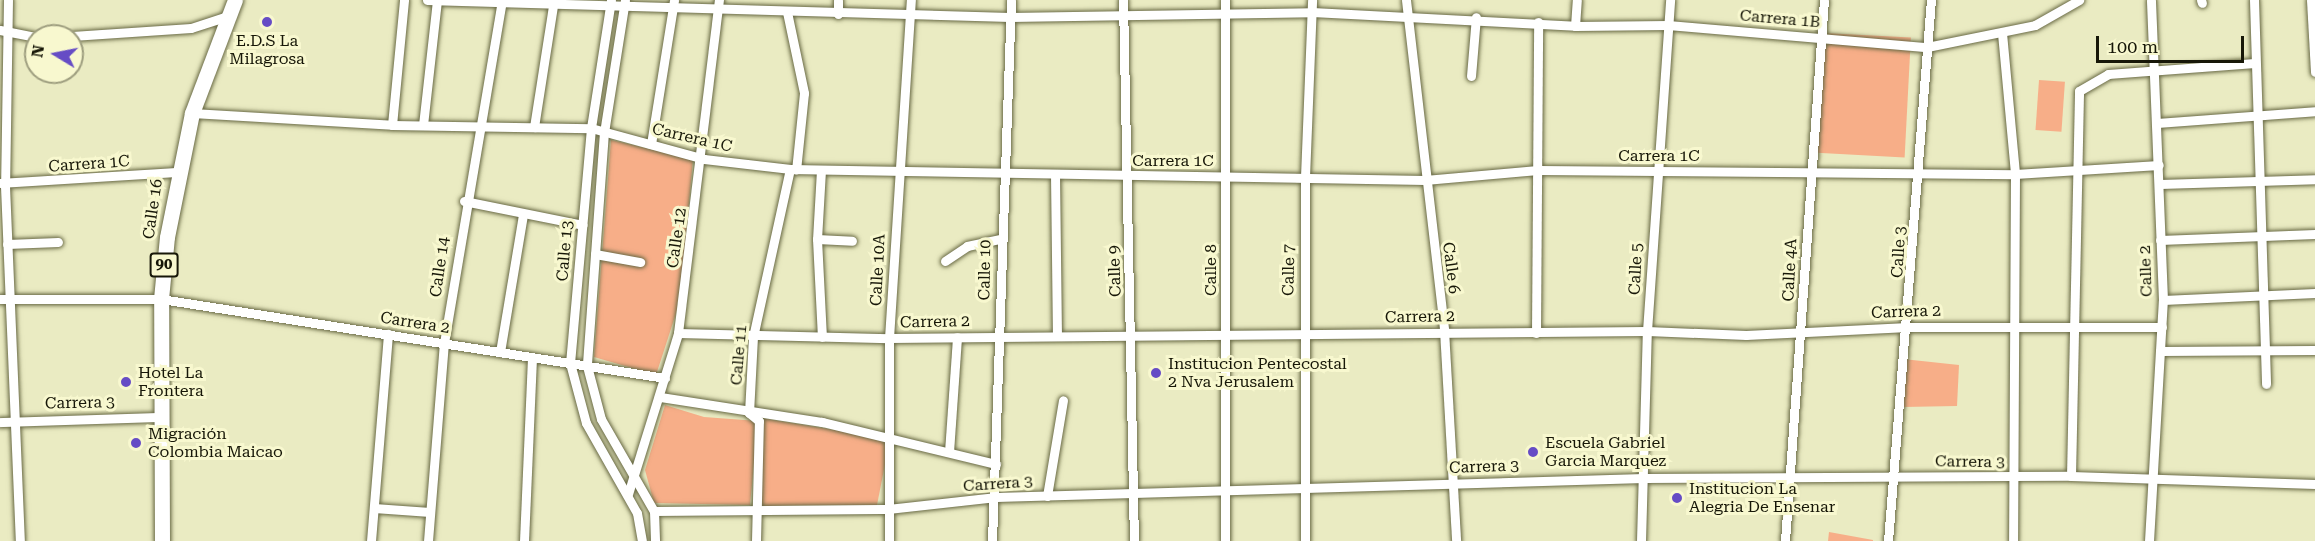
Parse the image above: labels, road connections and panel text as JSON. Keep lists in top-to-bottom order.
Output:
{
  "streets": {
    "highway": ["Calle 16", "90"],
    "street": [
      "Carrera 1B",
      "Carrera 1C",
      "Calle 12",
      "Calle 13",
      "Calle 3",
      "Calle 14",
      "Calle 6",
      "Calle 5",
      "Calle 10A",
      "Calle 10",
      "Calle 8",
      "Calle 7",
      "Calle 4A",
      "Calle 9",
      "Calle 2",
      "Carrera 2",
      "Calle 11",
      "Carrera 3"
    ]
  },
  "crossings": [
    ["Carrera 1B", "Calle 12"],
    ["Carrera 1B", "Calle 13"],
    ["Carrera 1B", "Calle 3"],
    ["Carrera 1B", "Calle 14"],
    ["Carrera 1B", "Calle 6"],
    ["Carrera 1B", "Calle 5"],
    ["Carrera 1B", "Calle 10A"],
    ["Carrera 1B", "Calle 10"],
    ["Carrera 1B", "Calle 8"],
    ["Carrera 1B", "Calle 7"],
    ["Carrera 1B", "Calle 4A"],
    ["Carrera 1B", "Calle 9"],
    ["Carrera 1B", "Calle 11"],
    ["Carrera 1C", "Calle 16"],
    ["Carrera 1C", "Calle 12"],
    ["Carrera 1C", "Calle 13"],
    ["Carrera 1C", "Calle 3"],
    ["Carrera 1C", "Calle 14"],
    ["Carrera 1C", "Calle 6"],
    ["Carrera 1C", "Calle 5"],
    ["Carrera 1C", "Calle 10A"],
    ["Carrera 1C", "Calle 10"],
    ["Carrera 1C", "Calle 8"],
    ["Carrera 1C", "Calle 7"],
    ["Carrera 1C", "Calle 4A"],
    ["Carrera 1C", "Calle 9"],
    ["Carrera 1C", "Calle 2"],
    ["Carrera 1C", "Calle 11"],
    ["Calle 16", "Carrera 2"],
    ["Calle 16", "Carrera 3"],
    ["Calle 12", "Calle 13"],
    ["Calle 12", "Carrera 2"],
    ["Calle 12", "Carrera 3"],
    ["Calle 13", "Carrera 2"],
    ["Calle 3", "Carrera 2"],
    ["Calle 3", "Carrera 3"],
    ["Calle 14", "Carrera 2"],
    ["Calle 6", "Carrera 2"],
    ["Calle 6", "Carrera 3"],
    ["Calle 5", "Carrera 2"],
    ["Calle 5", "Carrera 3"],
    ["Calle 10A", "Carrera 2"],
    ["Calle 10A", "Carrera 3"],
    ["Calle 10", "Carrera 2"],
    ["Calle 10", "Carrera 3"],
    ["Calle 8", "Carrera 2"],
    ["Calle 8", "Carrera 3"],
    ["Calle 7", "Carrera 2"],
    ["Calle 7", "Carrera 3"],
    ["Calle 4A", "Carrera 2"],
    ["Calle 4A", "Carrera 3"],
    ["Calle 9", "Carrera 2"],
    ["Calle 9", "Carrera 3"],
    ["Calle 2", "Carrera 2"],
    ["Calle 2", "Carrera 3"],
    ["Carrera 2", "Calle 11"],
    ["Calle 11", "Carrera 3"]
  ],
  "places": [
    "E.D.S La Milagrosa",
    "Institucion Pentecostal 2 Nva Jerusalem",
    "Hotel La Frontera",
    "Migración Colombia Maicao",
    "Escuela Gabriel Garcia Marquez",
    "Institucion La Alegria De Ensenar"
  ],
  "scale_bar": "100 m",
  "north": "left"
}
